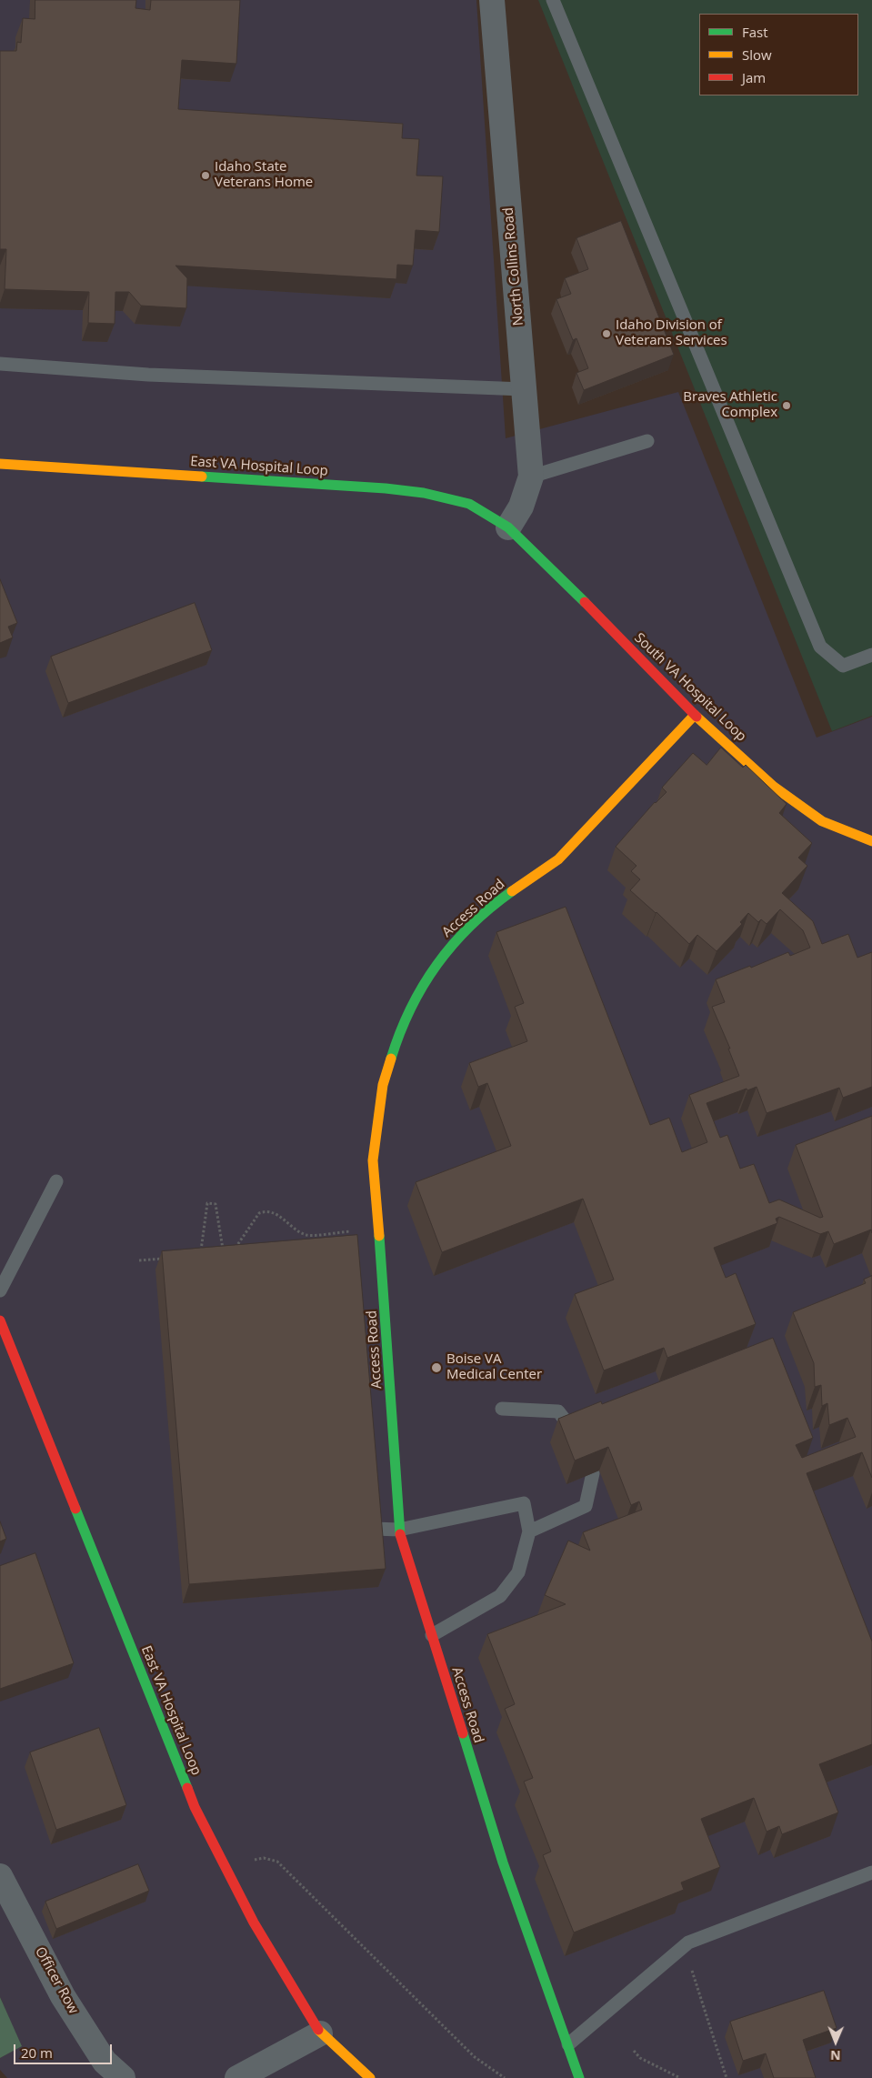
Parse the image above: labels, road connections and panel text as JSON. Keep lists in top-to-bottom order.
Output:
{
  "streets": {
    "street": [
      "North Collins Road",
      "East VA Hospital Loop",
      "South VA Hospital Loop",
      "Access Road",
      "Officer Row"
    ]
  },
  "crossings": [
    ["North Collins Road", "East VA Hospital Loop"],
    ["North Collins Road", "South VA Hospital Loop"],
    ["East VA Hospital Loop", "South VA Hospital Loop"],
    ["South VA Hospital Loop", "Access Road"]
  ],
  "places": [
    "Idaho State Veterans Home",
    "Idaho Division of Veterans Services",
    "Braves Athletic Complex",
    "Boise VA Medical Center"
  ],
  "legend": ["Fast", "Slow", "Jam"],
  "scale_bar": "20 m",
  "north": "bottom"
}
